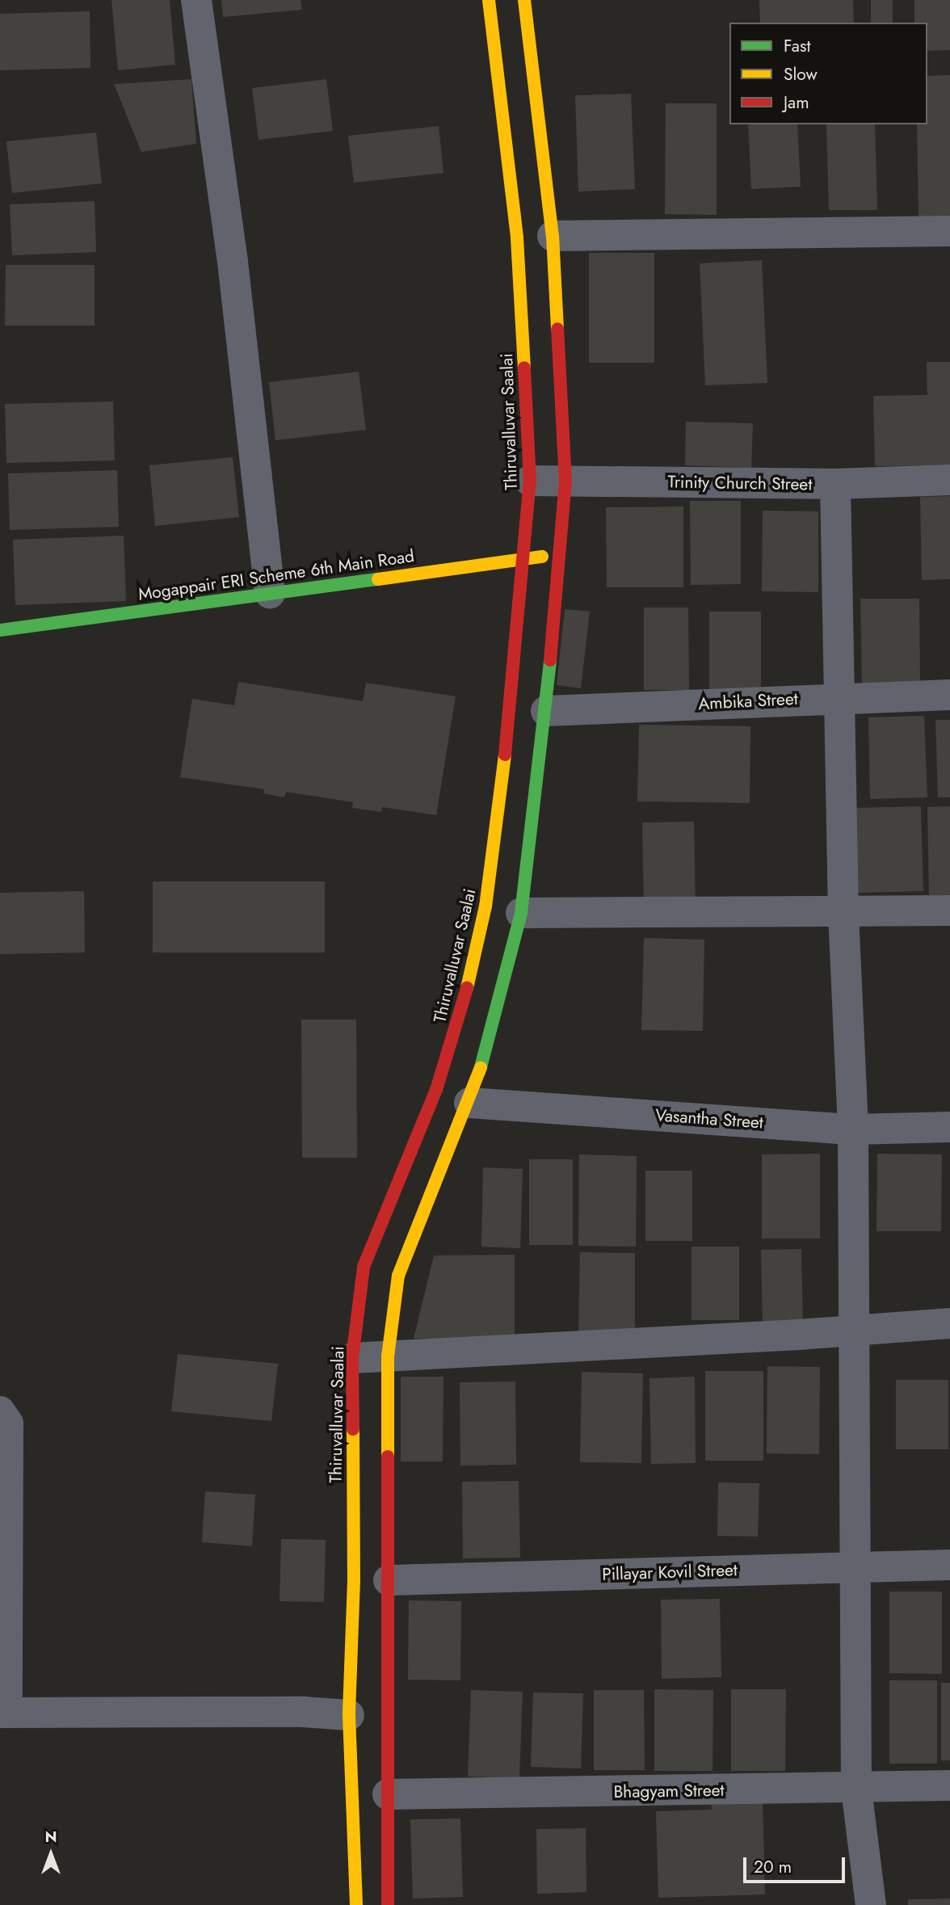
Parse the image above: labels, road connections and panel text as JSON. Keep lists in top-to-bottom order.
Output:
{
  "streets": {
    "main road": ["Thiruvalluvar Saalai", "Mogappair ERI Scheme 6th Main Road"],
    "street": [
      "Trinity Church Street",
      "Ambika Street",
      "Vasantha Street",
      "Pillayar Kovil Street",
      "Bhagyam Street"
    ]
  },
  "crossings": [
    ["Thiruvalluvar Saalai", "Trinity Church Street"],
    ["Thiruvalluvar Saalai", "Mogappair ERI Scheme 6th Main Road"]
  ],
  "legend": ["Fast", "Slow", "Jam"],
  "scale_bar": "20 m",
  "north": "top"
}
